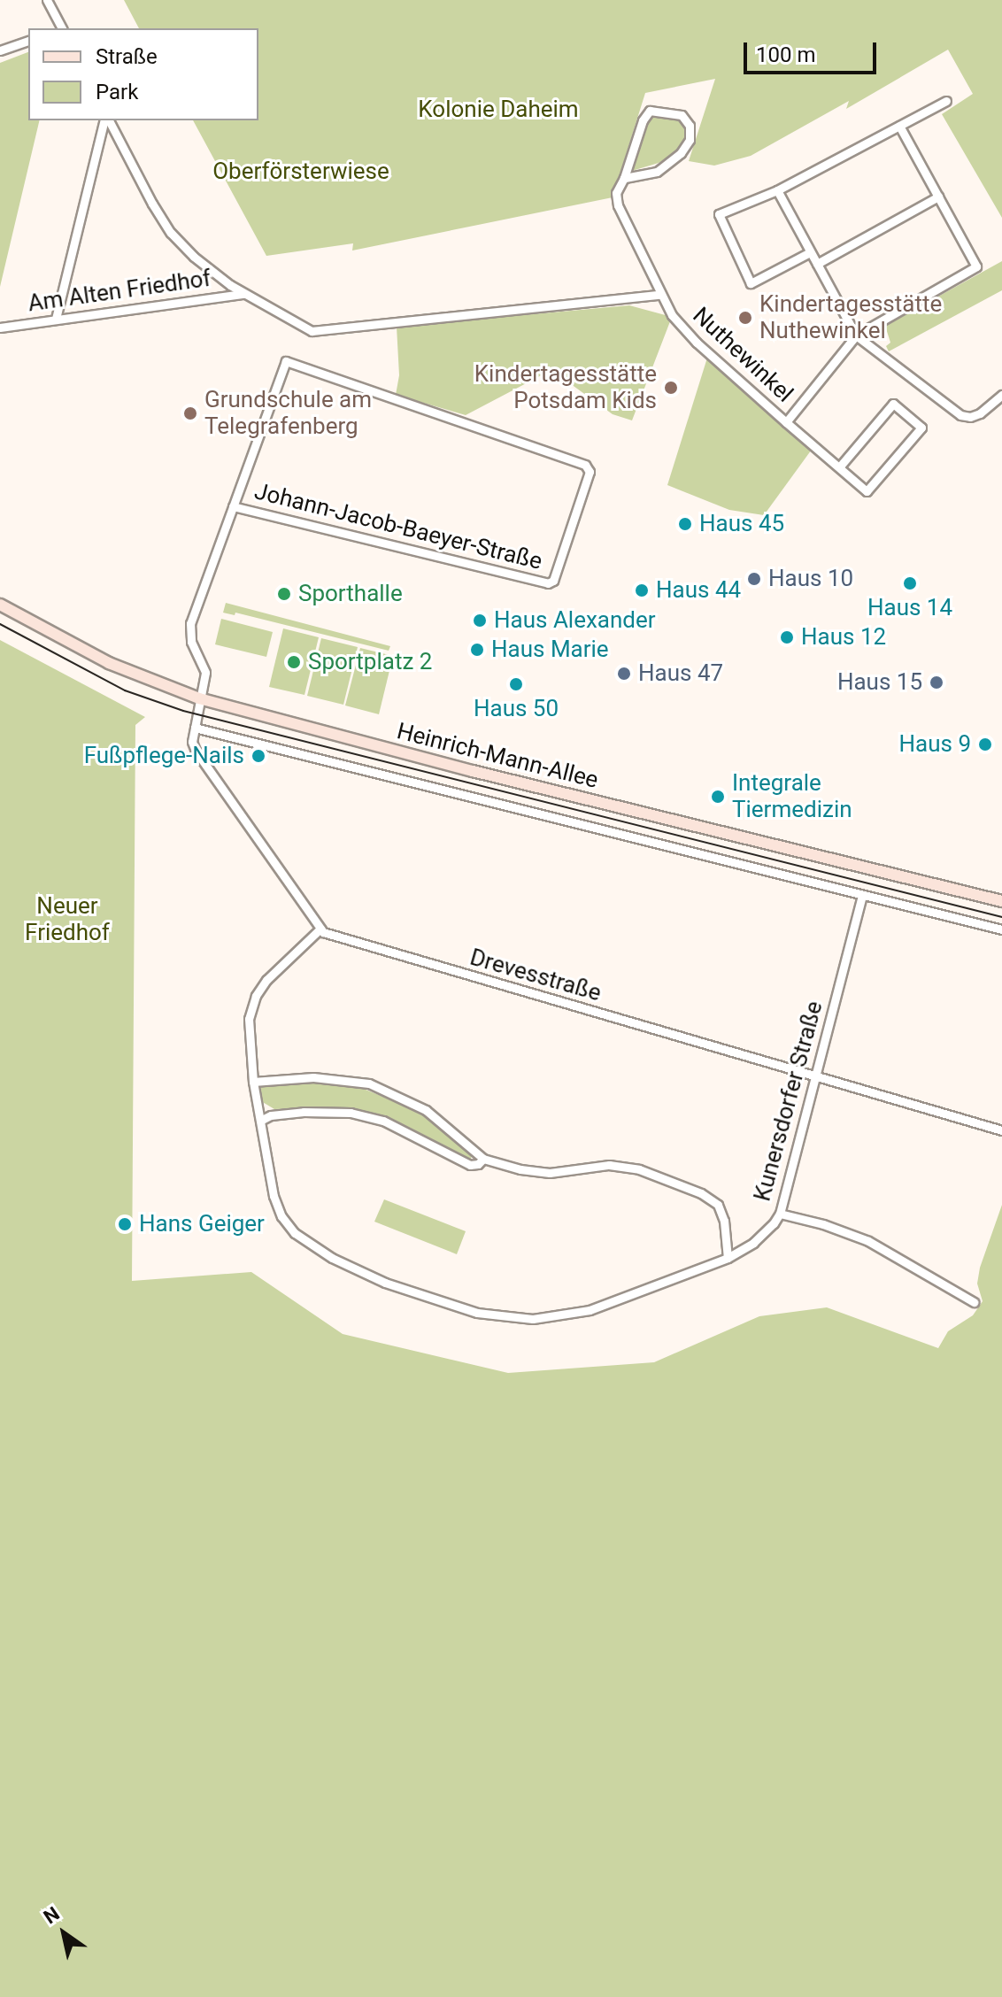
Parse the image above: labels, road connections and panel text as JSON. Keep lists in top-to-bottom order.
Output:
{
  "streets": {
    "main road": ["Heinrich-Mann-Allee"],
    "street": [
      "Am Alten Friedhof",
      "Nuthewinkel",
      "Johann-Jacob-Baeyer-Straße",
      "Drevesstraße",
      "Kunersdorfer Straße"
    ]
  },
  "crossings": [
    ["Heinrich-Mann-Allee", "Kunersdorfer Straße"],
    ["Drevesstraße", "Kunersdorfer Straße"]
  ],
  "parks": ["Kolonie Daheim", "Oberförsterwiese", "Neuer Friedhof"],
  "places": [
    "Kindertagesstätte Nuthewinkel",
    "Kindertagesstätte Potsdam Kids",
    "Grundschule am Telegrafenberg",
    "Haus 45",
    "Haus 10",
    "Haus 14",
    "Haus 44",
    "Sporthalle",
    "Haus Alexander",
    "Haus 12",
    "Haus Marie",
    "Sportplatz 2",
    "Haus 47",
    "Haus 15",
    "Haus 50",
    "Haus 9",
    "Fußpflege-Nails",
    "Integrale Tiermedizin",
    "Hans Geiger"
  ],
  "legend": ["Straße", "Park"],
  "scale_bar": "100 m",
  "north": "top left"
}
